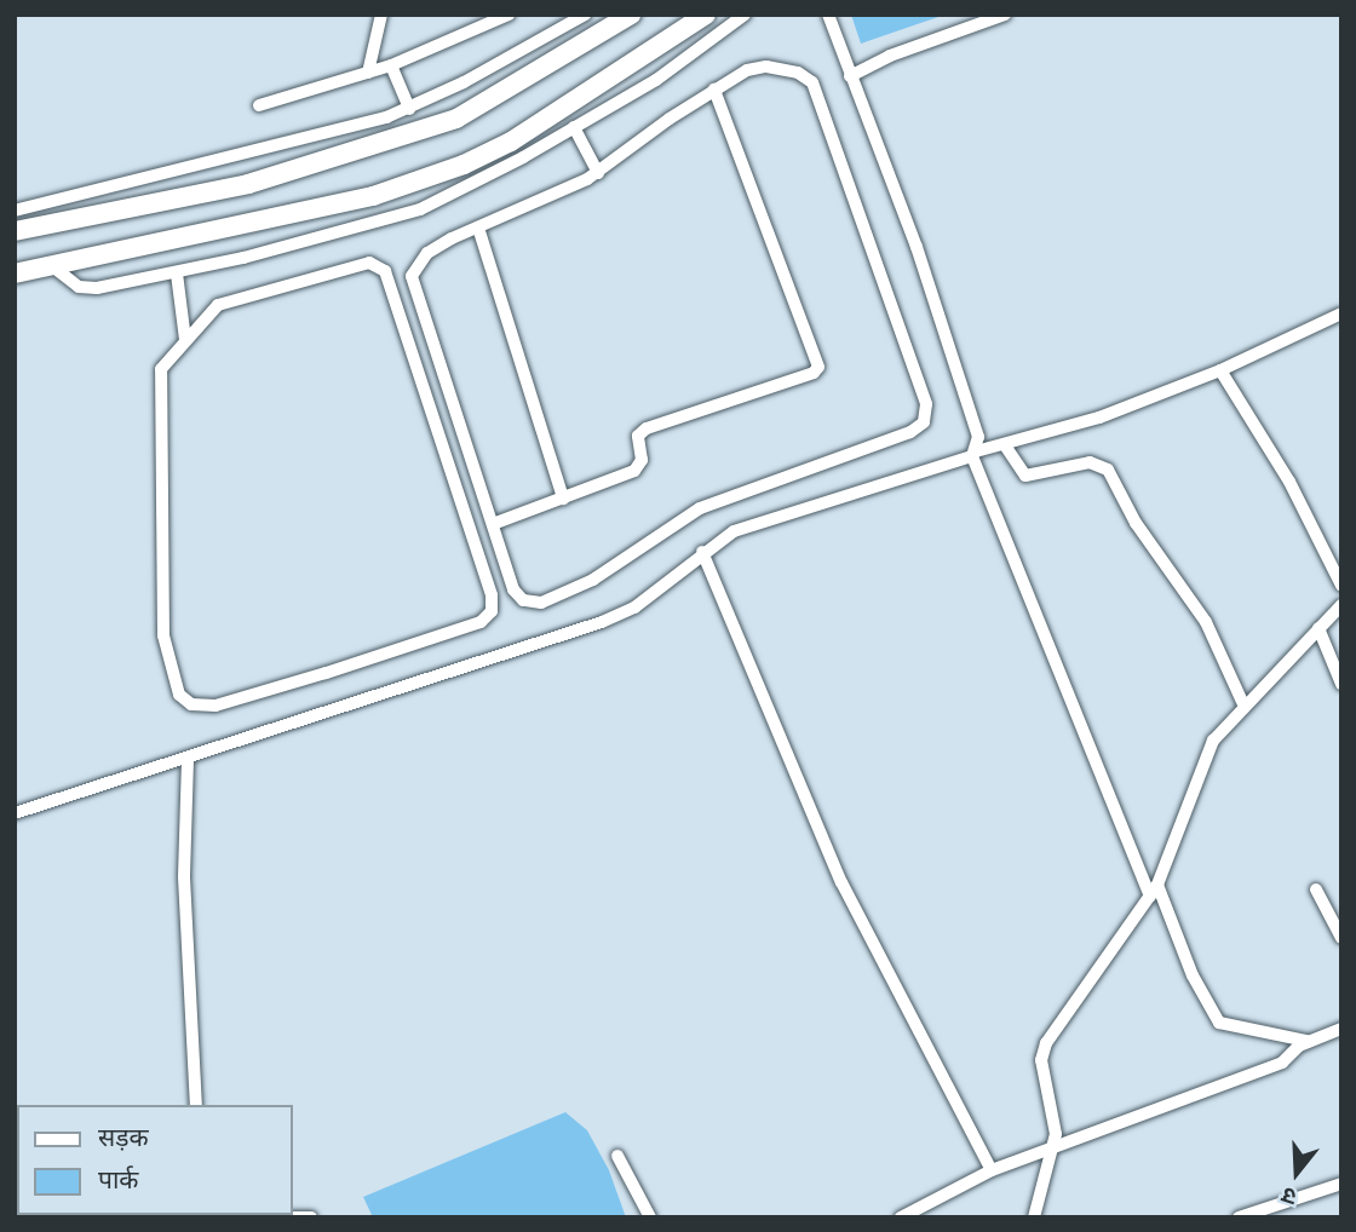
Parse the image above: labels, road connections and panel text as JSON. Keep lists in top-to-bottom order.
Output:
{
  "legend": ["सड़क", "पार्क"],
  "north": "bottom"
}
